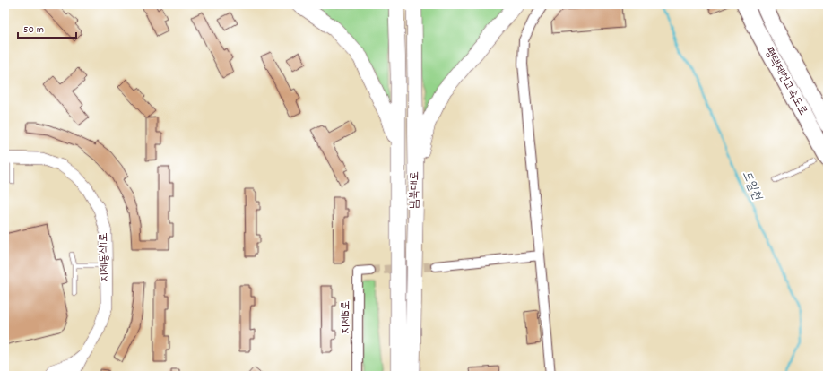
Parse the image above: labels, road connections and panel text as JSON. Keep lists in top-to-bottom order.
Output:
{
  "streets": {
    "highway": ["평택제천고속도로", "남북대로"],
    "street": ["지제동삭1로", "지제5로"]
  },
  "water": ["도일천"],
  "scale_bar": "50 m"
}
